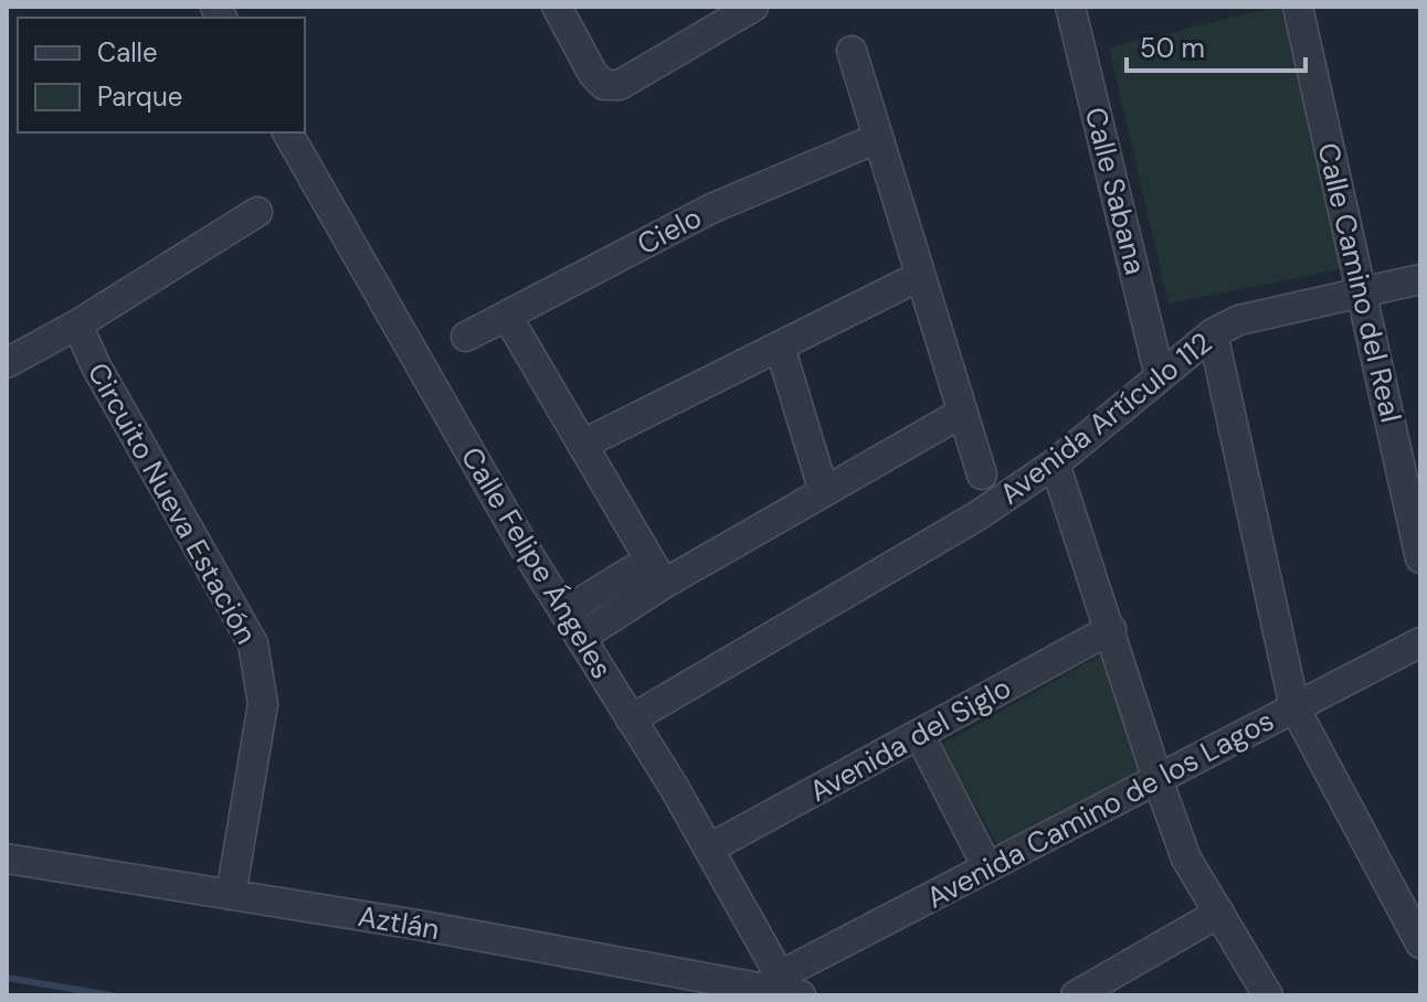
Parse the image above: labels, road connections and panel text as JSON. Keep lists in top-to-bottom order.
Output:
{
  "streets": {
    "street": [
      "Calle Sabana",
      "Cielo",
      "Calle Camino del Real",
      "Avenida Artículo 112",
      "Circuito Nueva Estación",
      "Calle Felipe Ángeles",
      "Avenida del Siglo",
      "Avenida Camino de los Lagos",
      "Aztlán"
    ]
  },
  "crossings": [
    ["Calle Sabana", "Avenida Artículo 112"],
    ["Calle Camino del Real", "Avenida Artículo 112"],
    ["Avenida Artículo 112", "Calle Felipe Ángeles"],
    ["Circuito Nueva Estación", "Aztlán"],
    ["Calle Felipe Ángeles", "Avenida del Siglo"],
    ["Calle Felipe Ángeles", "Avenida Camino de los Lagos"],
    ["Calle Felipe Ángeles", "Aztlán"],
    ["Avenida Camino de los Lagos", "Aztlán"]
  ],
  "legend": ["Calle", "Parque"],
  "scale_bar": "50 m"
}
